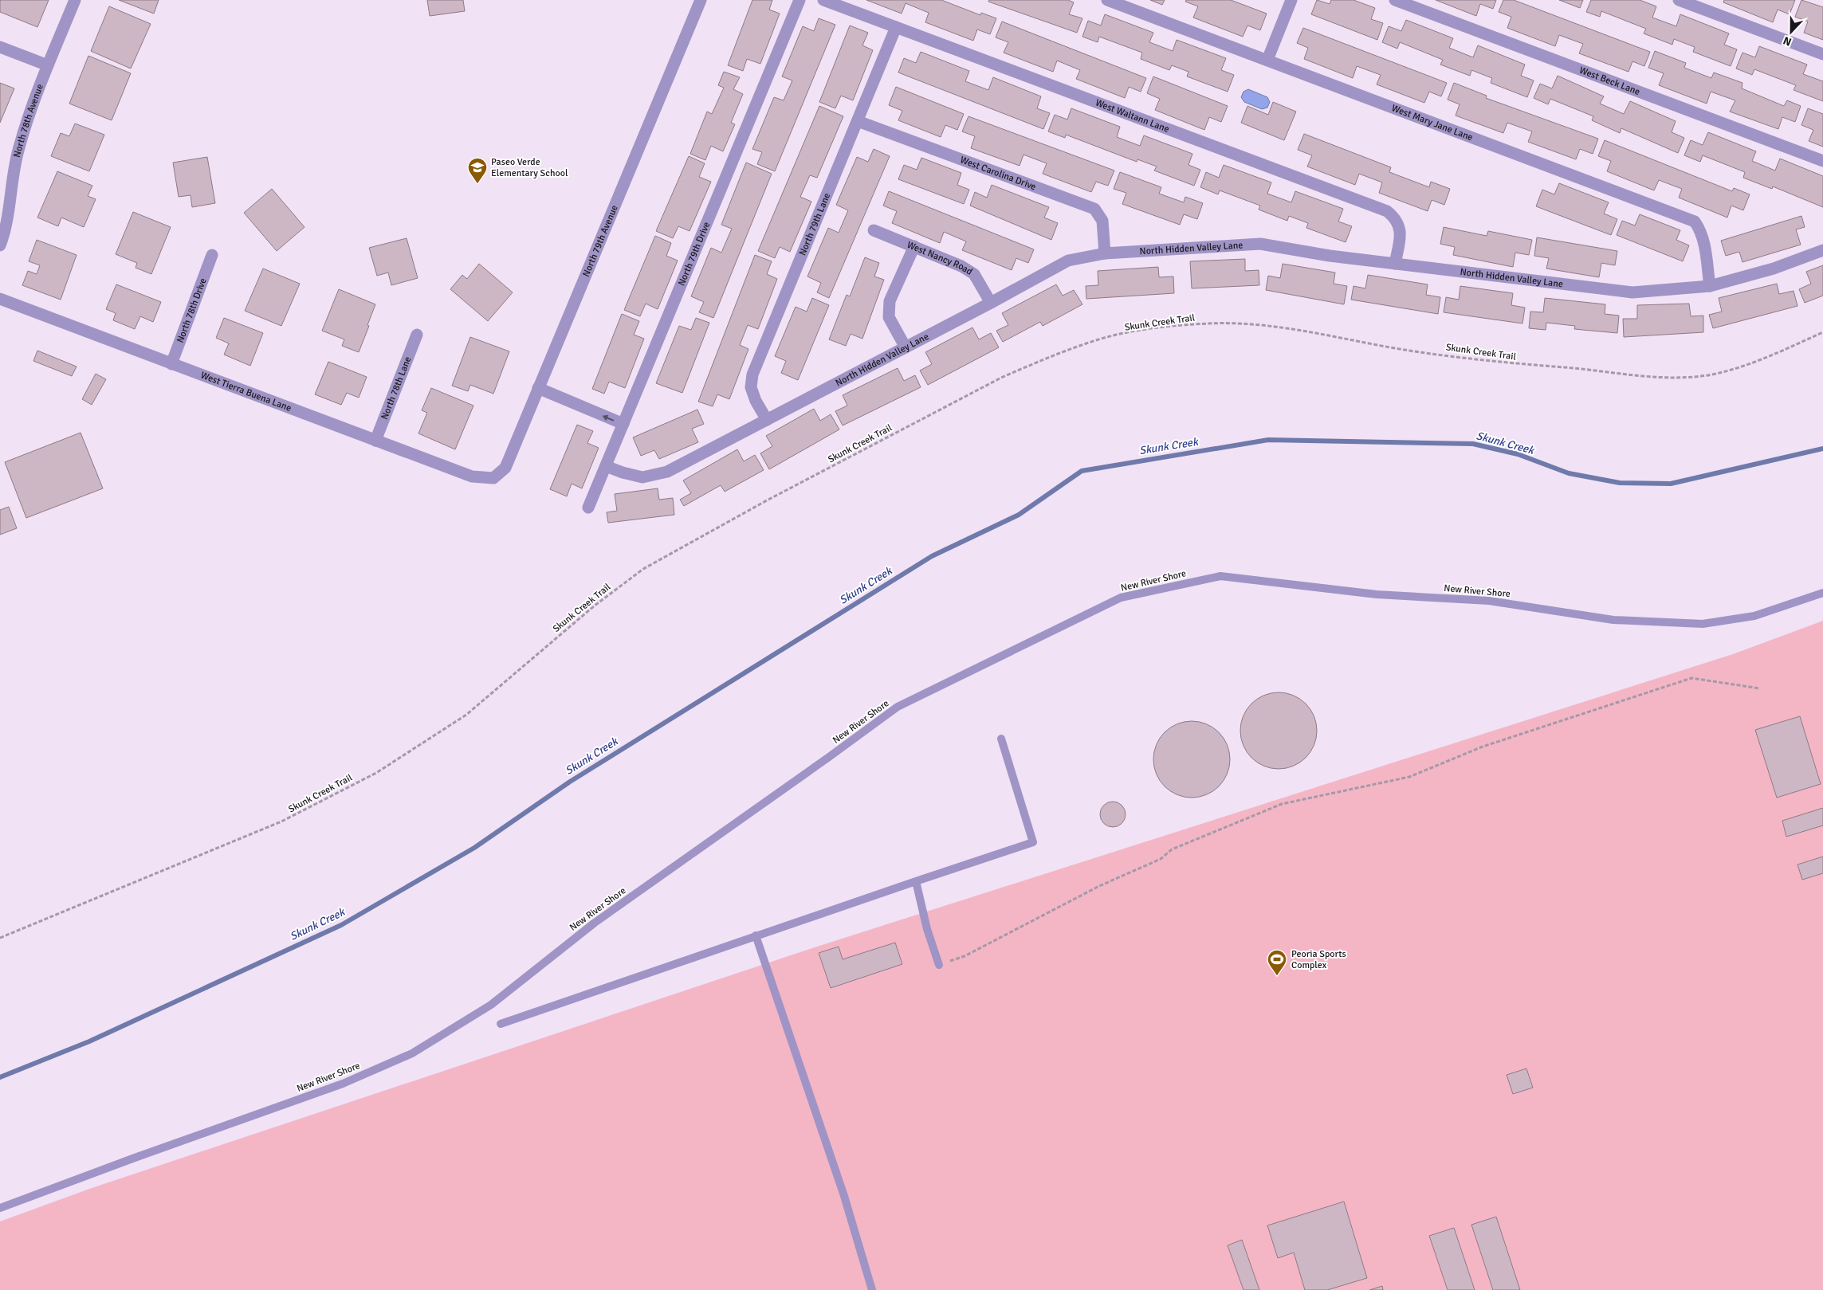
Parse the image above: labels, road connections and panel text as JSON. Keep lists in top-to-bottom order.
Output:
{
  "streets": {
    "street": [
      "West Beck Lane",
      "West Waltann Lane",
      "North 78th Avenue",
      "West Mary Jane Lane",
      "West Carolina Drive",
      "North 79th Lane",
      "North 79th Avenue",
      "North Hidden Valley Lane",
      "North 79th Drive",
      "West Nancy Road",
      "North 78th Drive",
      "North 78th Lane",
      "West Tierra Buena Lane"
    ],
    "lane": ["New River Shore"],
    "path": ["Skunk Creek Trail"]
  },
  "crossings": [
    ["West Waltann Lane", "North 79th Lane"],
    ["West Waltann Lane", "North Hidden Valley Lane"],
    ["West Mary Jane Lane", "North Hidden Valley Lane"],
    ["West Carolina Drive", "North 79th Lane"],
    ["West Carolina Drive", "North Hidden Valley Lane"],
    ["North 79th Lane", "North Hidden Valley Lane"],
    ["North 79th Avenue", "West Tierra Buena Lane"],
    ["North Hidden Valley Lane", "North 79th Drive"],
    ["North Hidden Valley Lane", "West Nancy Road"],
    ["North 78th Drive", "West Tierra Buena Lane"],
    ["North 78th Lane", "West Tierra Buena Lane"]
  ],
  "water": ["Skunk Creek"],
  "places": {
    "school or university": ["Paseo Verde Elementary School"],
    "sports": ["Peoria Sports Complex"]
  },
  "north": "bottom"
}
